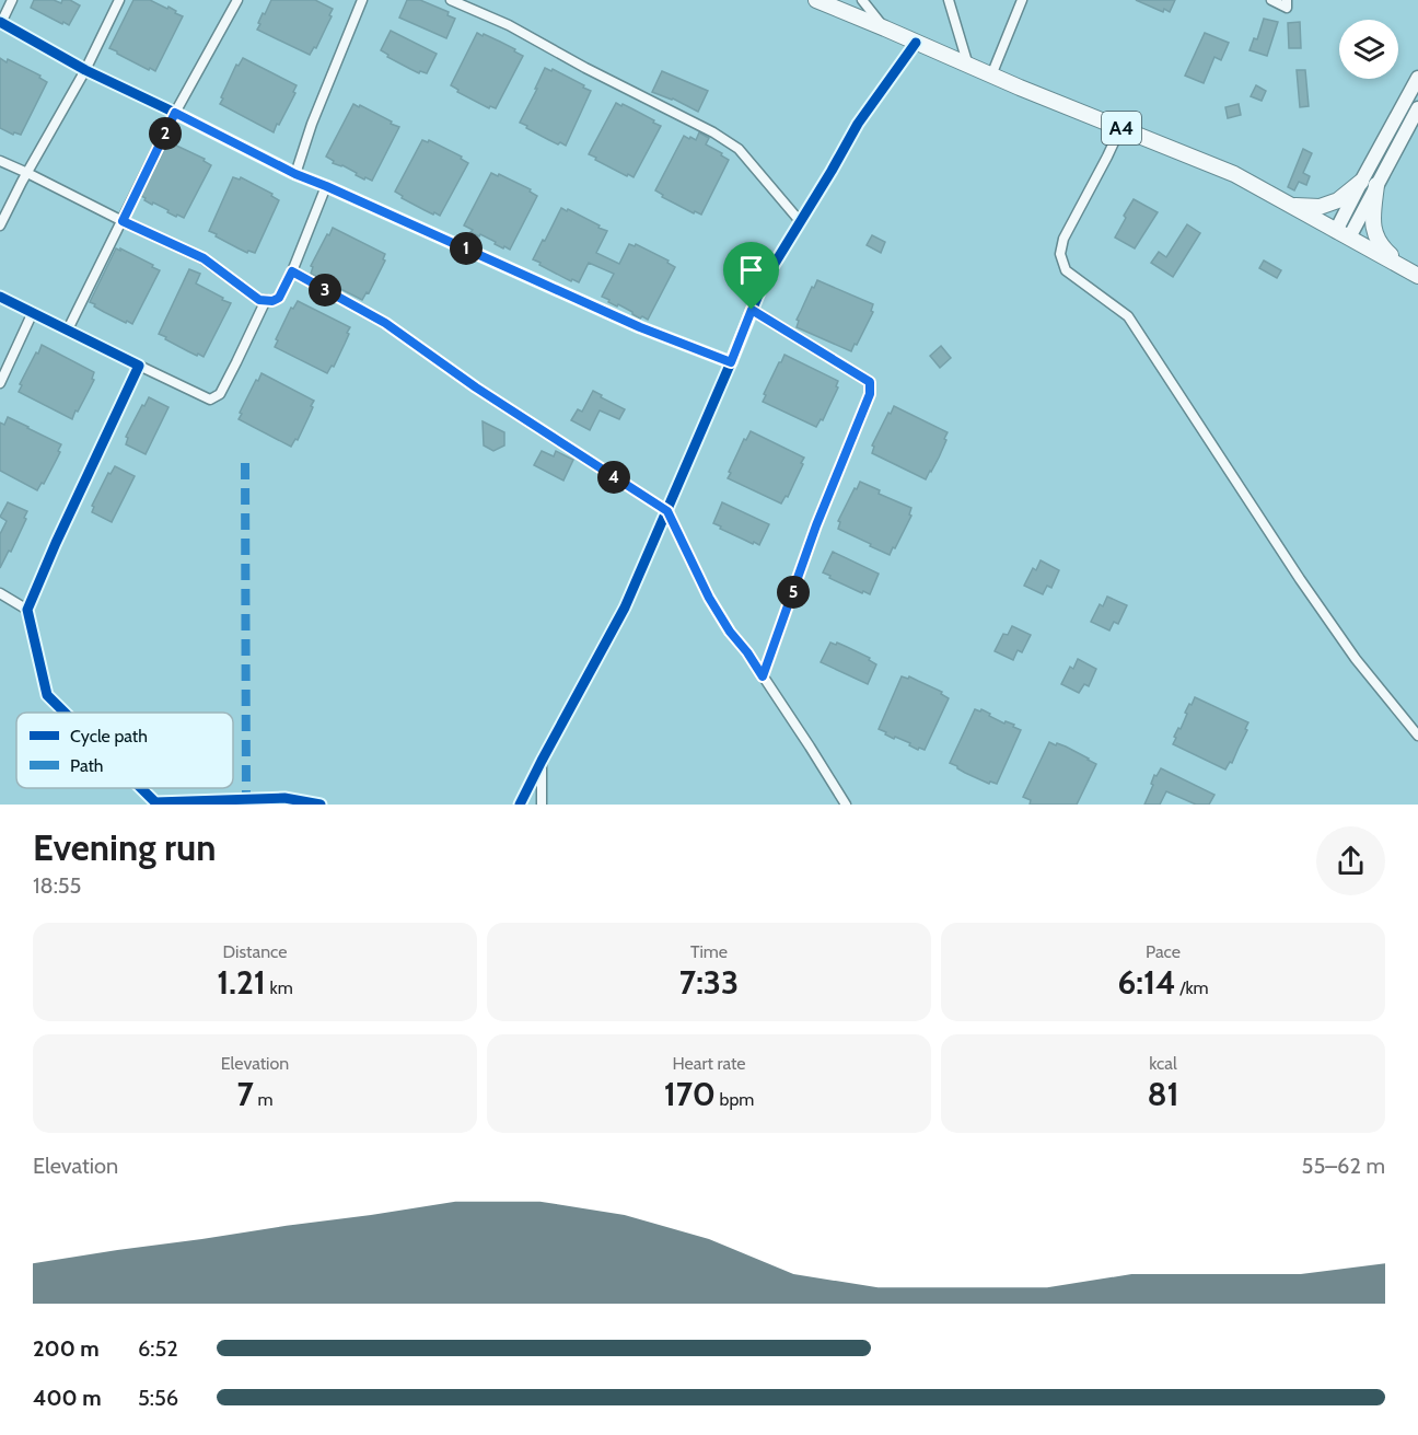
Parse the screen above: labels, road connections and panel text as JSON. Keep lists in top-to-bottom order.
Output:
{
  "streets": {
    "highway": ["A4"]
  },
  "legend": ["Cycle path", "Path"],
  "page": {
    "pins": [
      "2",
      "1",
      "3",
      "4",
      "5"
    ],
    "heading": ["Evening run", "18:55"],
    "stats": [
      ["Distance", "1.21 km"],
      ["Time", "7:33"],
      ["Pace", "6:14 /km"],
      ["Elevation", "7 m"],
      ["Heart rate", "170 bpm"],
      ["kcal", "81"]
    ],
    "chart": ["Elevation", "55–62 m"],
    "list": [
      {
        "name": "200 m",
        "note": "6:52"
      },
      {
        "name": "400 m",
        "note": "5:56"
      }
    ]
  }
}
